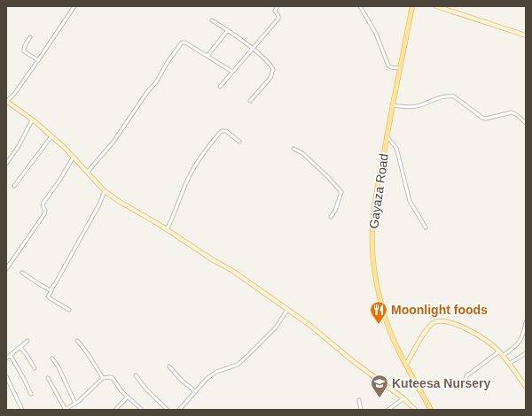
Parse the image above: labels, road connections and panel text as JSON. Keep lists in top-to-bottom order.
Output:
{
  "streets": {
    "main road": ["Gayaza Road"]
  },
  "places": {
    "restaurant": ["Moonlight foods"],
    "school or university": ["Kuteesa Nursery"]
  }
}
